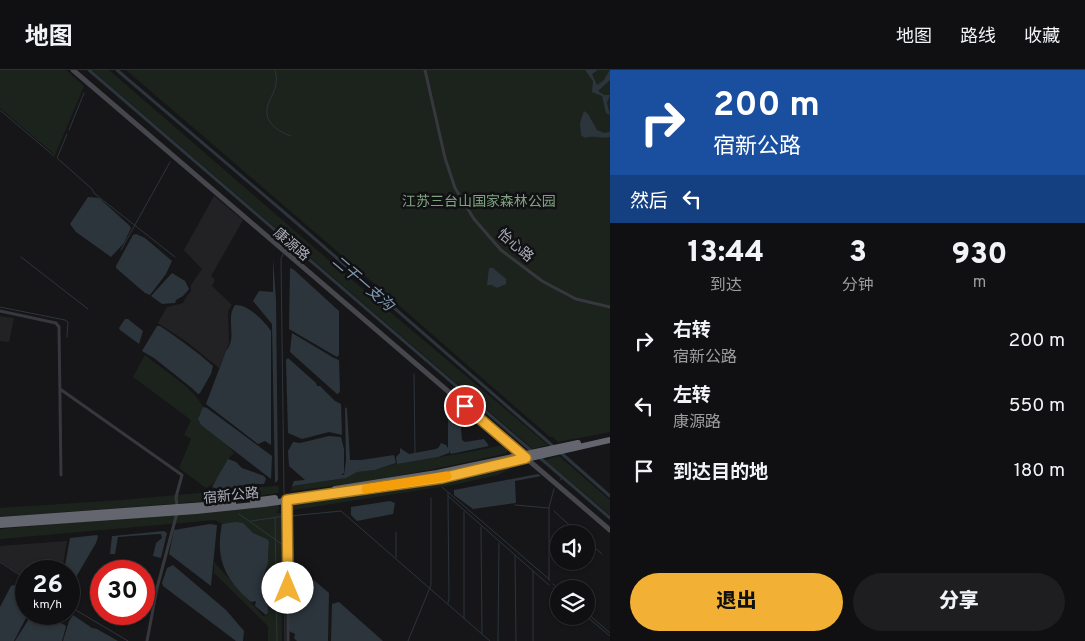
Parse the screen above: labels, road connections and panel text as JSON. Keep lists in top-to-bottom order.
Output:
{
  "streets": {
    "highway": ["宿新公路"],
    "street": ["康源路", "怡心路"]
  },
  "crossings": [
    ["康源路", "宿新公路"]
  ],
  "water": ["二干一支沟"],
  "parks": ["江苏三台山国家森林公园"],
  "page": {
    "header": "地图",
    "nav": ["地图", "路线", "收藏"],
    "turn": ["200 m", "宿新公路"],
    "then": "然后",
    "eta": [
      "13:44",
      "到达",
      "3",
      "分钟",
      "930",
      "m"
    ],
    "list": [
      {
        "name": "右转",
        "note": "宿新公路",
        "value": "200 m"
      },
      {
        "name": "左转",
        "note": "康源路",
        "value": "550 m"
      },
      {
        "name": "到达目的地",
        "value": "180 m"
      }
    ],
    "speed": "26 km/h",
    "limit": "30",
    "buttons": ["退出", "分享"]
  }
}
